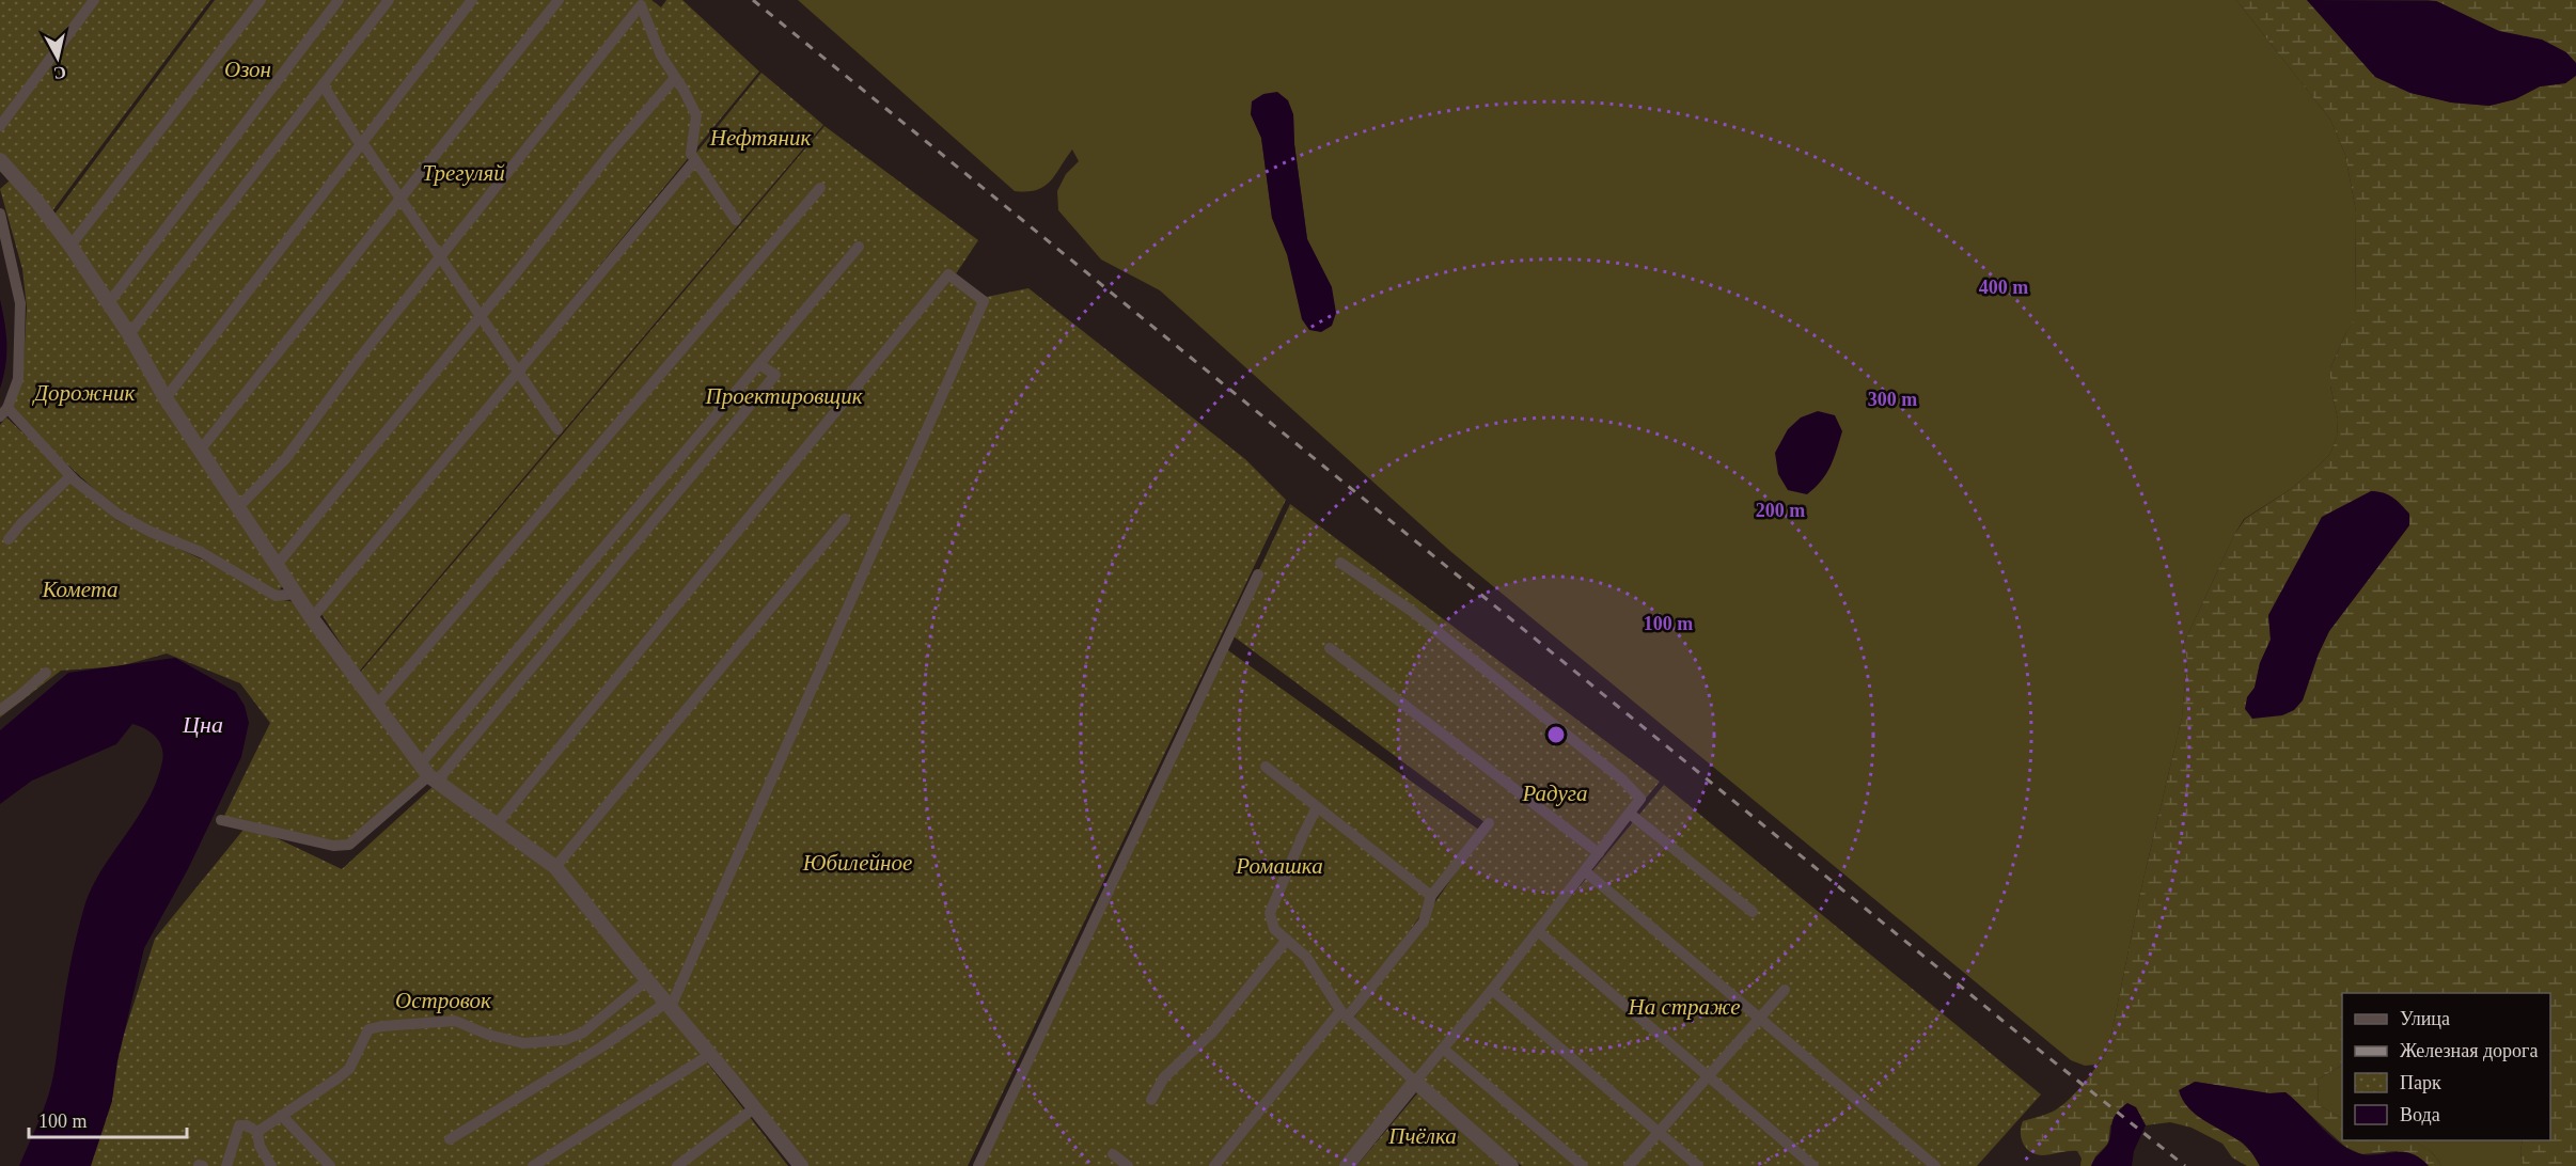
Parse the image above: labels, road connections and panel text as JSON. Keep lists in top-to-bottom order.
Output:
{
  "water": ["Цна"],
  "parks": [
    "Озон",
    "Нефтяник",
    "Трегуляй",
    "Дорожник",
    "Проектировщик",
    "Комета",
    "Радуга",
    "Юбилейное",
    "Ромашка",
    "Островок",
    "На страже",
    "Пчёлка"
  ],
  "legend": [
    "Улица",
    "Железная дорога",
    "Парк",
    "Вода"
  ],
  "scale_bar": "100 m",
  "north": "bottom",
  "rings": [
    "400 m",
    "300 m",
    "200 m",
    "100 m"
  ]
}
